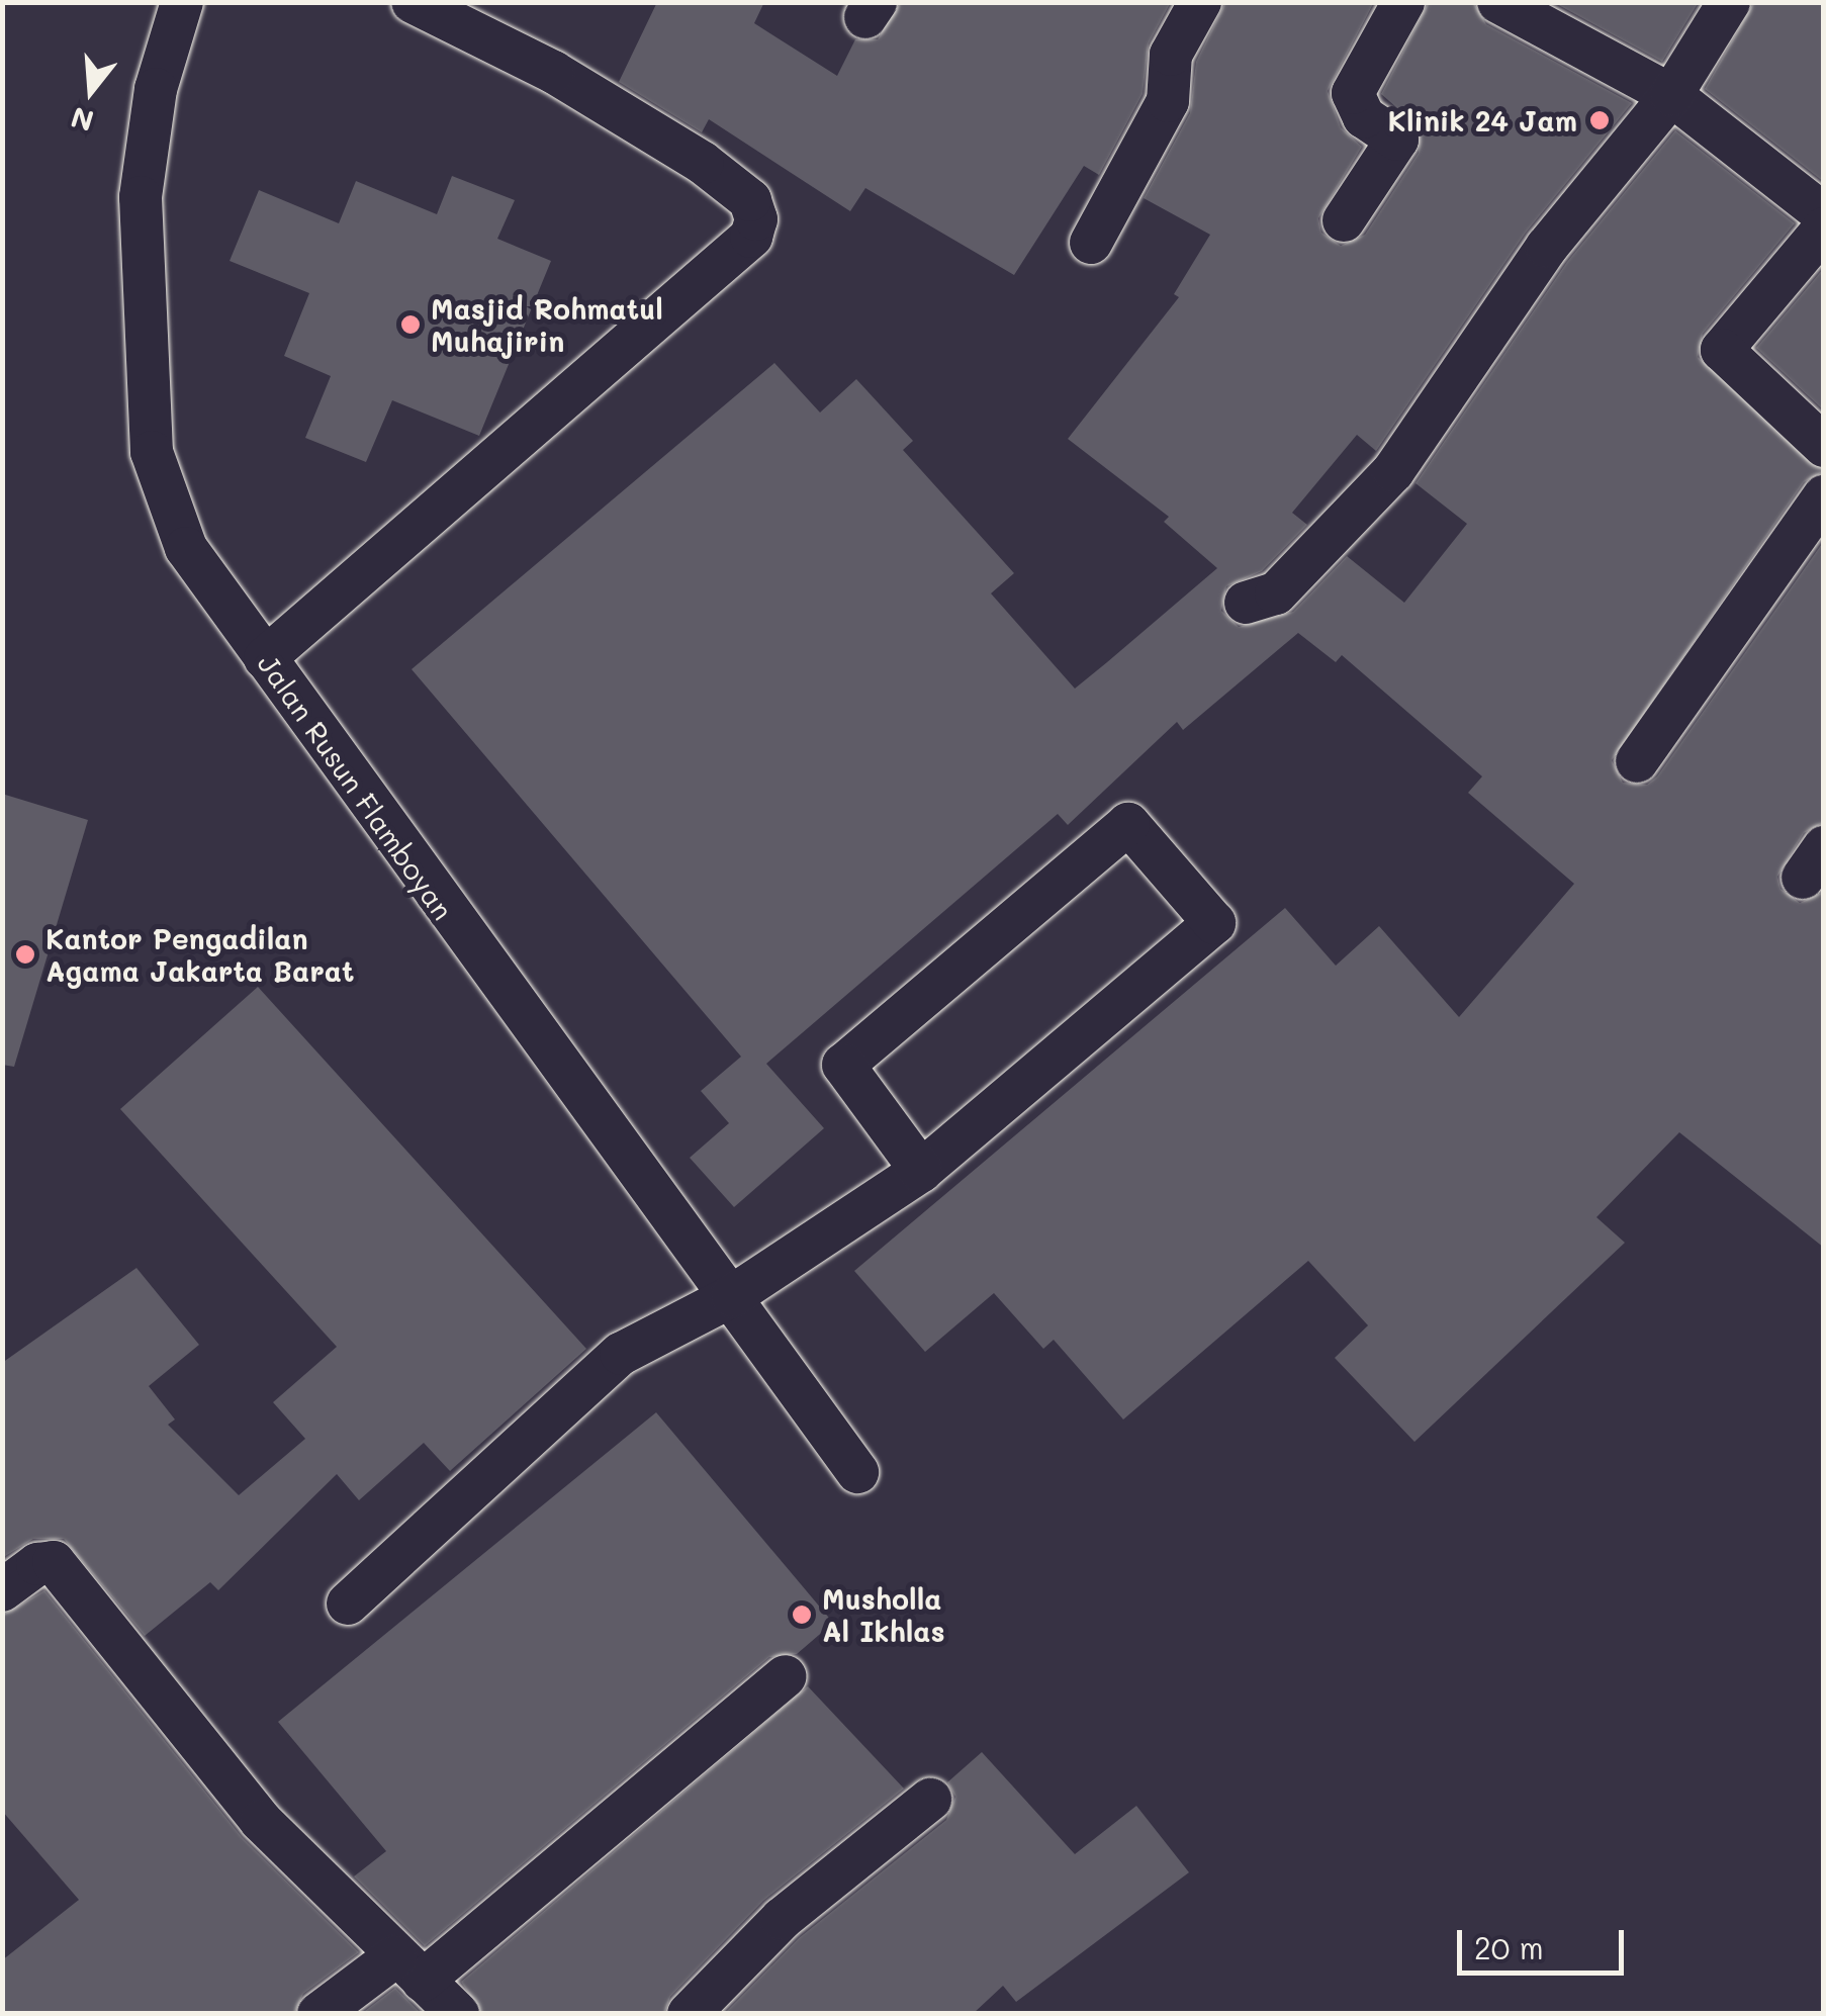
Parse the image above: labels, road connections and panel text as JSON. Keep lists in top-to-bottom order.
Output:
{
  "streets": {
    "street": ["Jalan Rusun Flamboyan"]
  },
  "places": [
    "Klinik 24 Jam",
    "Masjid Rohmatul Muhajirin",
    "Kantor Pengadilan Agama Jakarta Barat",
    "Musholla Al Ikhlas"
  ],
  "scale_bar": "20 m",
  "north": "bottom"
}
